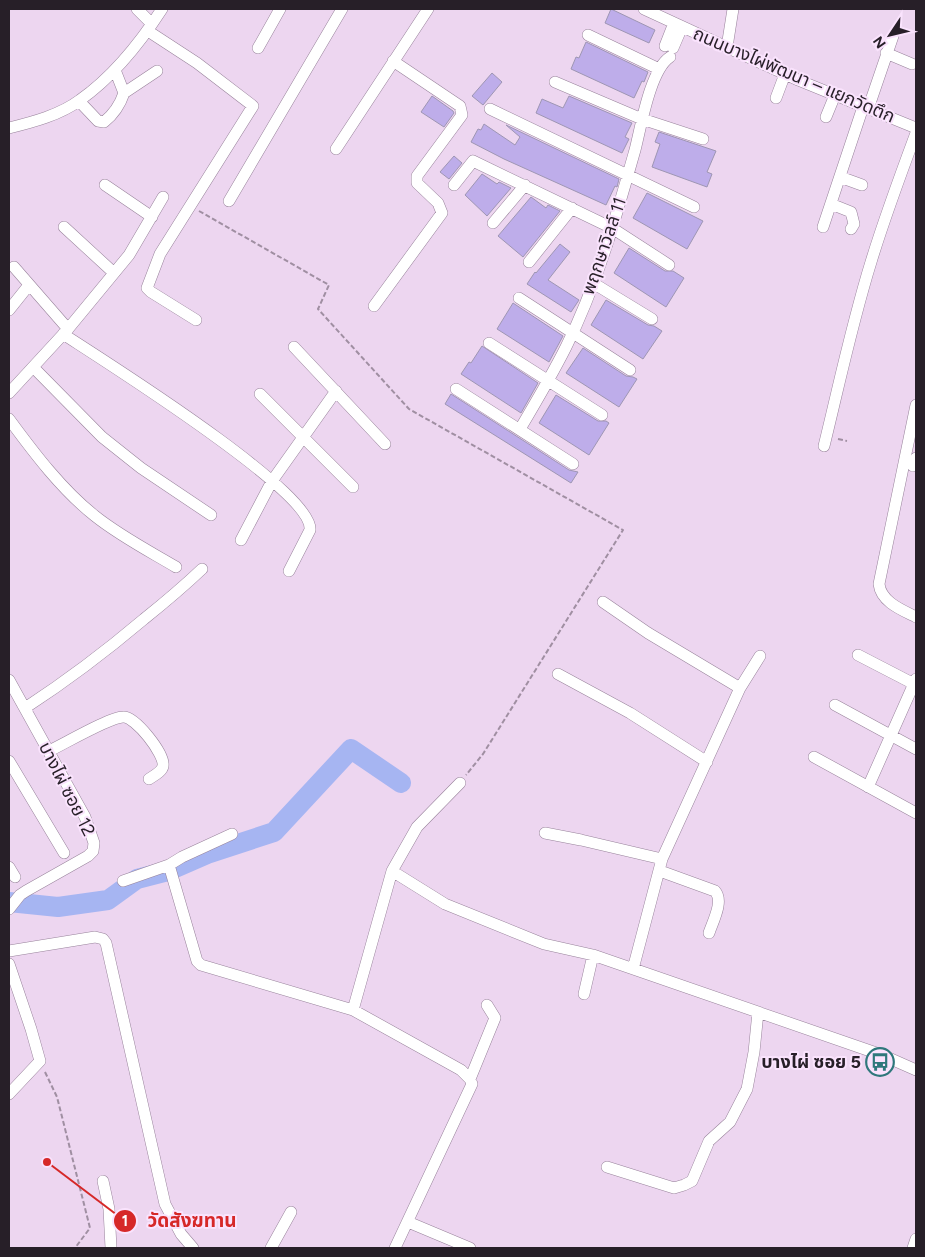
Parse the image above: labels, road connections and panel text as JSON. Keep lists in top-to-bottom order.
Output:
{
  "streets": {
    "street": ["ถนนบางไผ่พัฒนา – แยกวัดตึก", "พฤกษาวิลล์ 11", "บางไผ่ ซอย 12"]
  },
  "crossings": [
    ["ถนนบางไผ่พัฒนา – แยกวัดตึก", "พฤกษาวิลล์ 11"]
  ],
  "places": {
    "bus stop": ["บางไผ่ ซอย 5"],
    "other": ["วัดสังฆทาน"]
  },
  "north": "bottom left"
}
